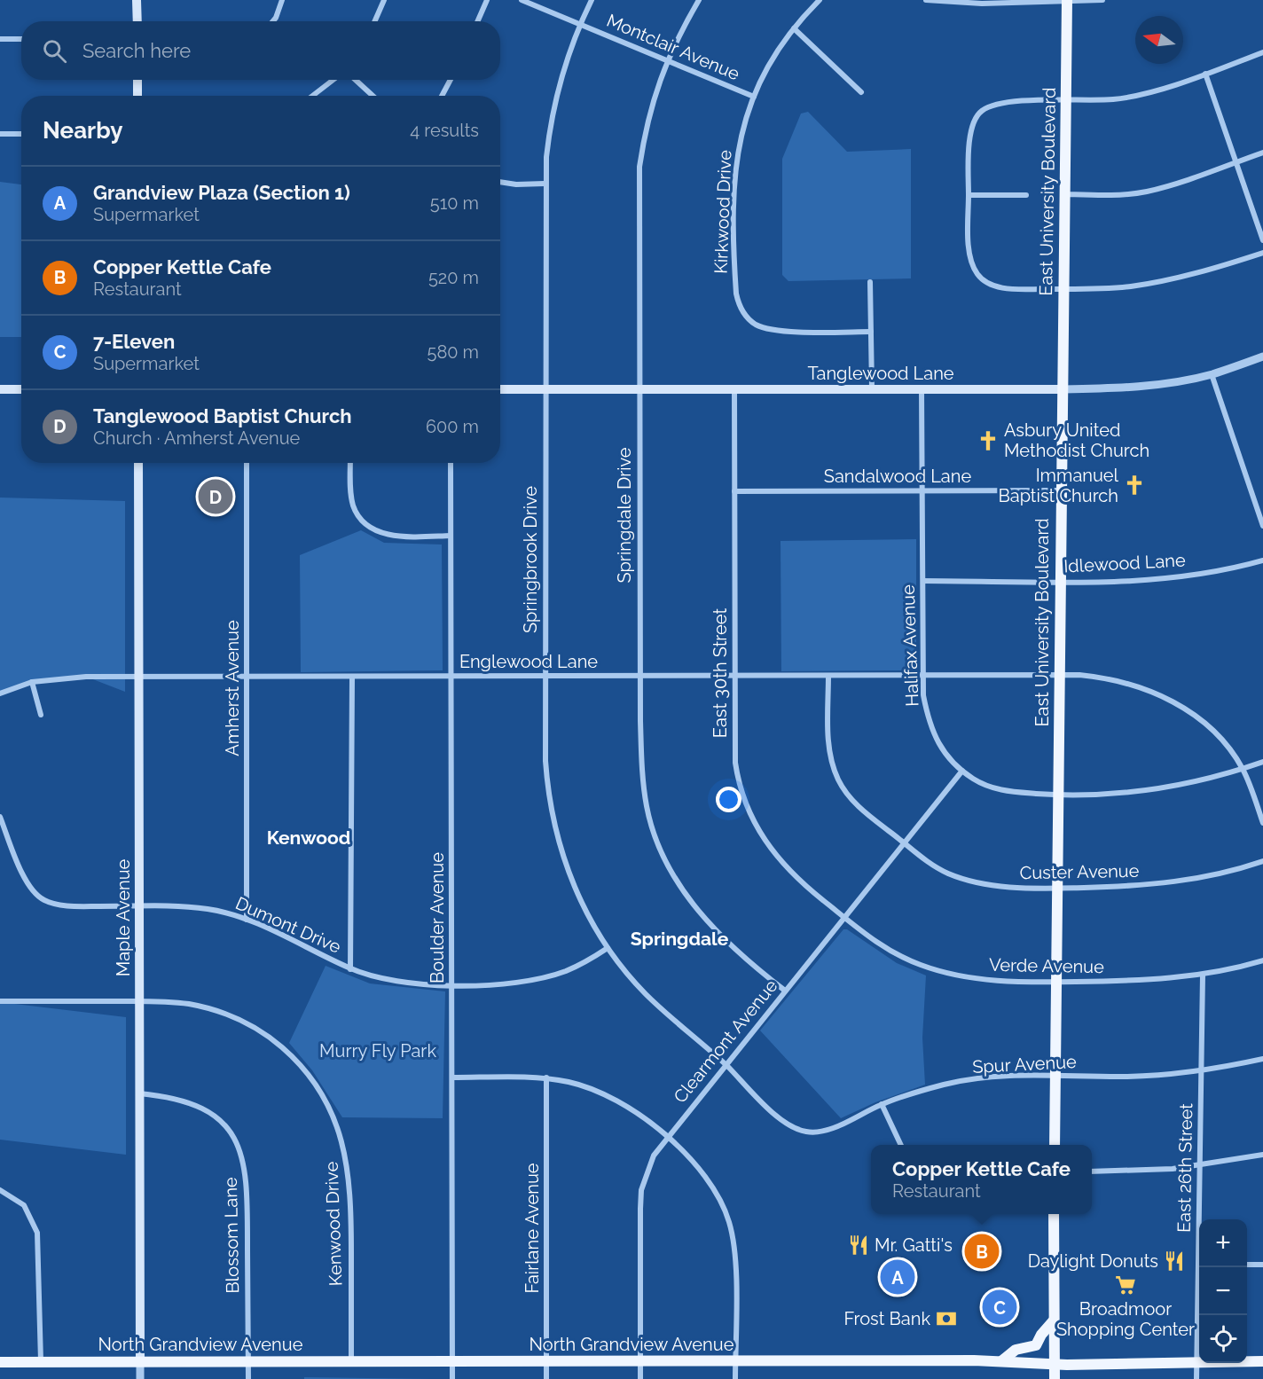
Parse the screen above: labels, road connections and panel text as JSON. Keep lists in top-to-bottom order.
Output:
{
  "streets": {
    "main road": [
      "East University Boulevard",
      "Tanglewood Lane",
      "Maple Avenue",
      "North Grandview Avenue"
    ],
    "street": [
      "Montclair Avenue",
      "Kirkwood Drive",
      "Sandalwood Lane",
      "Springdale Drive",
      "Springbrook Drive",
      "Idlewood Lane",
      "Halifax Avenue",
      "Englewood Lane",
      "East 30th Street",
      "Amherst Avenue",
      "Custer Avenue",
      "Boulder Avenue",
      "Dumont Drive",
      "Verde Avenue",
      "Clearmont Avenue",
      "Spur Avenue",
      "East 26th Street",
      "Kenwood Drive",
      "Fairlane Avenue",
      "Blossom Lane"
    ]
  },
  "crossings": [
    ["Montclair Avenue", "Kirkwood Drive"],
    ["Montclair Avenue", "Springdale Drive"],
    ["Montclair Avenue", "Springbrook Drive"],
    ["East University Boulevard", "Tanglewood Lane"],
    ["East University Boulevard", "Sandalwood Lane"],
    ["East University Boulevard", "Idlewood Lane"],
    ["East University Boulevard", "Halifax Avenue"],
    ["East University Boulevard", "Englewood Lane"],
    ["East University Boulevard", "Custer Avenue"],
    ["East University Boulevard", "Verde Avenue"],
    ["East University Boulevard", "Spur Avenue"],
    ["Tanglewood Lane", "Springdale Drive"],
    ["Tanglewood Lane", "Springbrook Drive"],
    ["Tanglewood Lane", "Halifax Avenue"],
    ["Tanglewood Lane", "East 30th Street"],
    ["Sandalwood Lane", "Halifax Avenue"],
    ["Sandalwood Lane", "East 30th Street"],
    ["Springdale Drive", "Englewood Lane"],
    ["Springdale Drive", "Clearmont Avenue"],
    ["Springbrook Drive", "Englewood Lane"],
    ["Springbrook Drive", "Dumont Drive"],
    ["Springbrook Drive", "Clearmont Avenue"],
    ["Springbrook Drive", "Spur Avenue"],
    ["Idlewood Lane", "Halifax Avenue"],
    ["Halifax Avenue", "Englewood Lane"],
    ["Halifax Avenue", "Clearmont Avenue"],
    ["Englewood Lane", "East 30th Street"],
    ["Englewood Lane", "Amherst Avenue"],
    ["Englewood Lane", "Custer Avenue"],
    ["Englewood Lane", "Maple Avenue"],
    ["Englewood Lane", "Boulder Avenue"],
    ["East 30th Street", "Verde Avenue"],
    ["East 30th Street", "Clearmont Avenue"],
    ["Amherst Avenue", "Dumont Drive"],
    ["Custer Avenue", "Clearmont Avenue"],
    ["Maple Avenue", "Dumont Drive"],
    ["Maple Avenue", "Kenwood Drive"],
    ["Maple Avenue", "Blossom Lane"],
    ["Maple Avenue", "North Grandview Avenue"],
    ["Boulder Avenue", "Dumont Drive"],
    ["Boulder Avenue", "North Grandview Avenue"],
    ["Verde Avenue", "Clearmont Avenue"],
    ["Verde Avenue", "East 26th Street"],
    ["Clearmont Avenue", "Spur Avenue"],
    ["Clearmont Avenue", "North Grandview Avenue"],
    ["Spur Avenue", "East 26th Street"],
    ["East 26th Street", "North Grandview Avenue"],
    ["Kenwood Drive", "North Grandview Avenue"],
    ["Fairlane Avenue", "North Grandview Avenue"],
    ["Blossom Lane", "North Grandview Avenue"]
  ],
  "districts": ["Kenwood", "Springdale"],
  "parks": ["Murry Fly Park"],
  "places": {
    "church": ["Asbury United Methodist Church", "Immanuel Baptist Church"],
    "restaurant": ["Mr. Gatti's", "Daylight Donuts"],
    "supermarket": ["Broadmoor Shopping Center"],
    "bank": ["Frost Bank"]
  },
  "north": "left",
  "page": {
    "search": "Search here",
    "heading": ["Nearby", "4 results"],
    "list": [
      {
        "mark": "A",
        "name": "Grandview Plaza (Section 1)",
        "note": "Supermarket",
        "value": "510 m"
      },
      {
        "mark": "B",
        "name": "Copper Kettle Cafe",
        "note": "Restaurant",
        "value": "520 m"
      },
      {
        "mark": "C",
        "name": "7-Eleven",
        "note": "Supermarket",
        "value": "580 m"
      },
      {
        "mark": "D",
        "name": "Tanglewood Baptist Church",
        "note": "Church · Amherst Avenue",
        "value": "600 m"
      }
    ],
    "pins": [
      "D",
      "B",
      "A",
      "C"
    ],
    "popup": ["Copper Kettle Cafe", "Restaurant"],
    "map_buttons": ["+", "−"]
  }
}
